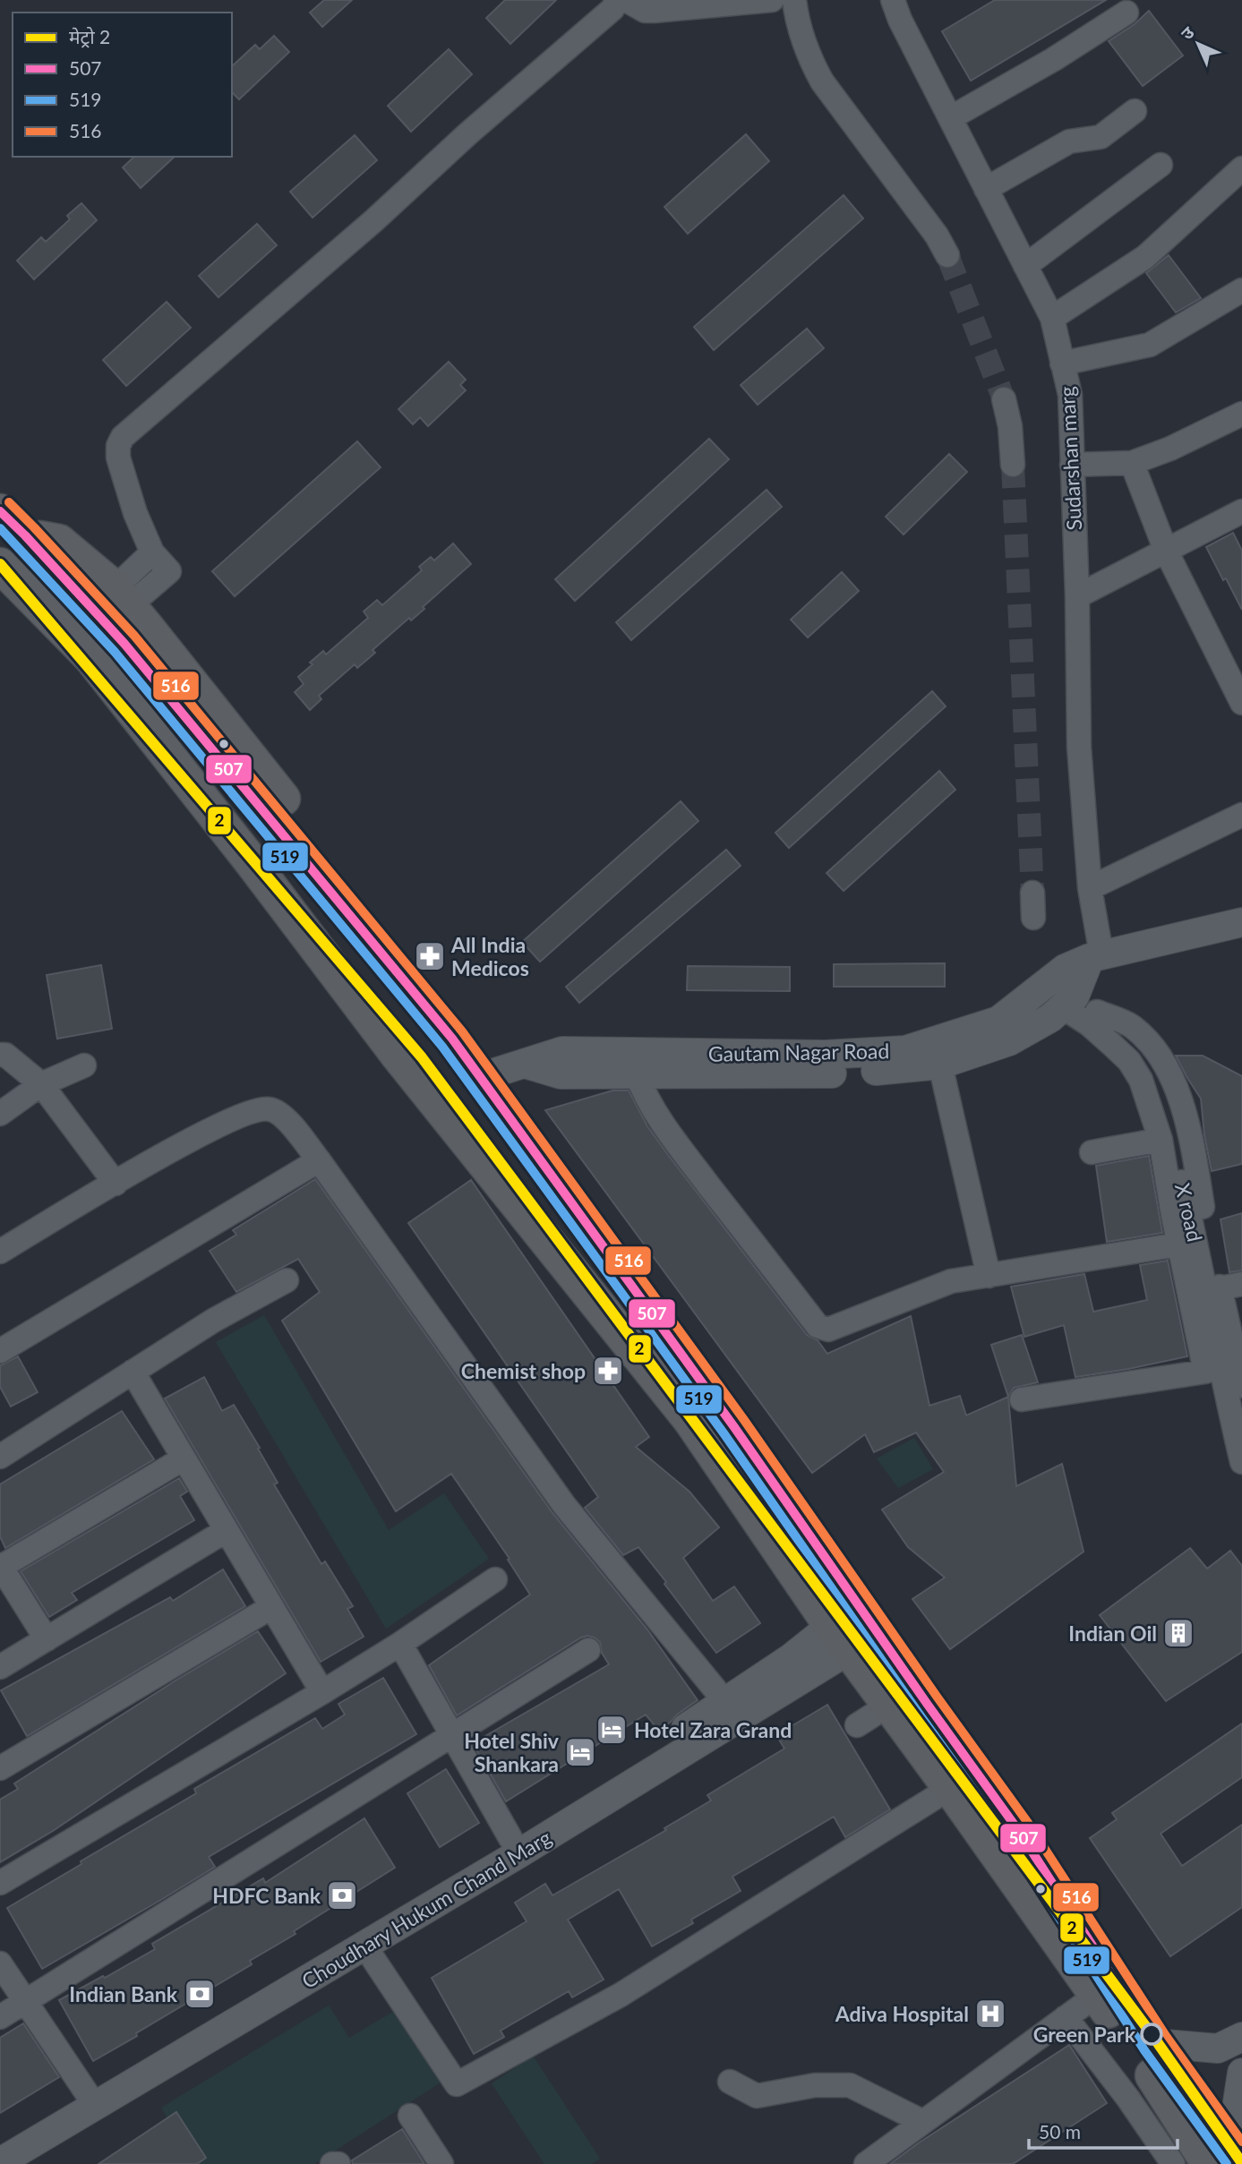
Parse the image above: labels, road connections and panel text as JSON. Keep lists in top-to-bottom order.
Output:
{
  "streets": {
    "street": [
      "Sudarshan marg",
      "Gautam Nagar Road",
      "X road",
      "Choudhary Hukum Chand Marg"
    ]
  },
  "crossings": [
    ["Sudarshan marg", "Gautam Nagar Road"]
  ],
  "places": {
    "pharmacy": ["All India Medicos", "Chemist shop"],
    "building": ["Indian Oil"],
    "hotel": ["Hotel Zara Grand", "Hotel Shiv Shankara"],
    "bank": ["HDFC Bank", "Indian Bank"],
    "hospital": ["Adiva Hospital"],
    "other": ["Green Park"]
  },
  "lines": [
    "transit line 516",
    "transit line 507",
    "transit line 519",
    "metro line 2"
  ],
  "legend": [
    "मेट्रो 2",
    "507",
    "519",
    "516"
  ],
  "scale_bar": "50 m",
  "north": "top left"
}
